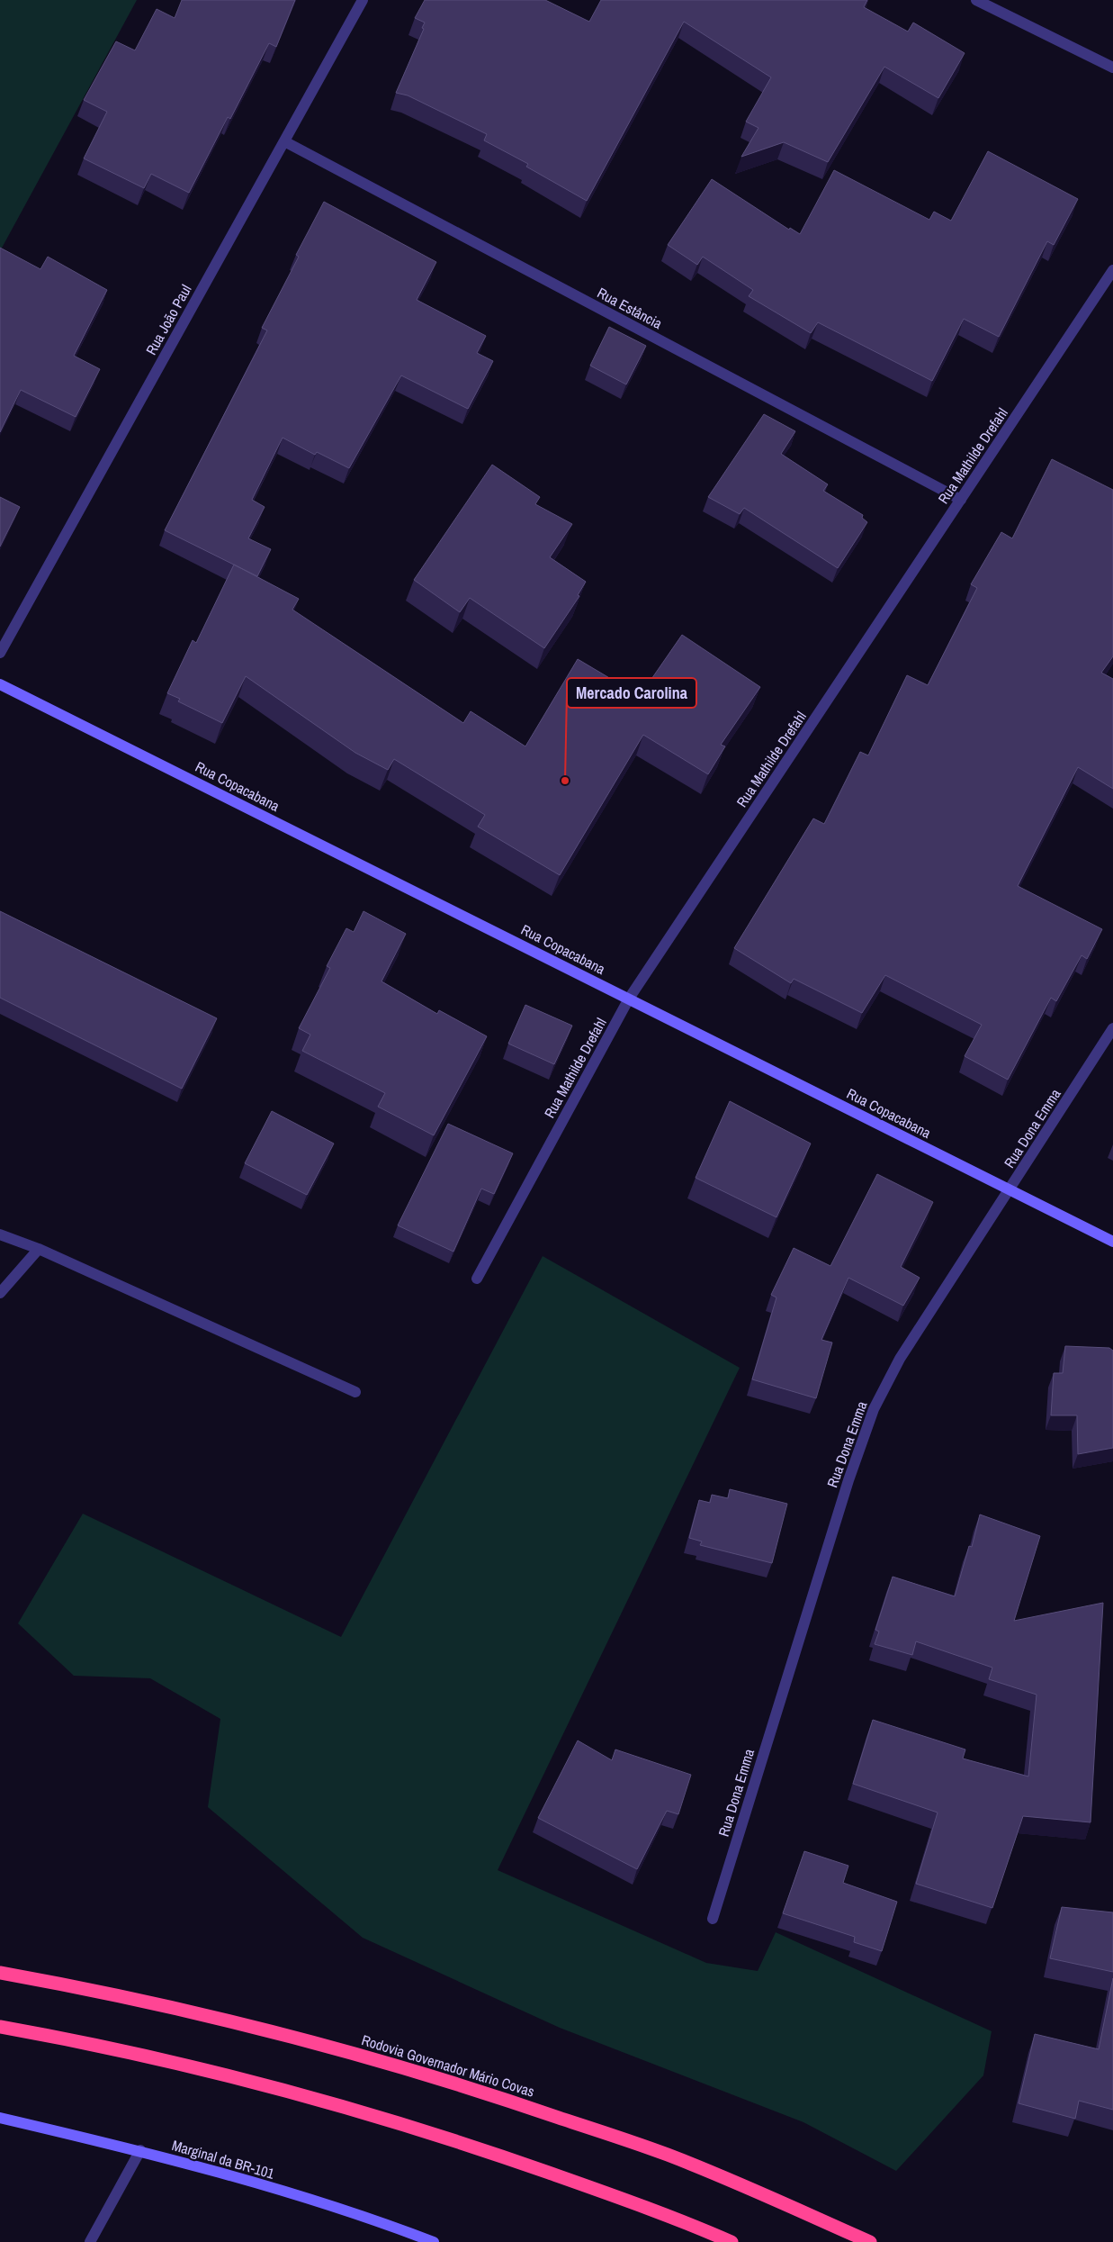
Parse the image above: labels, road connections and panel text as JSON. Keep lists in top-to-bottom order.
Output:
{
  "streets": {
    "highway": ["Rodovia Governador Mário Covas"],
    "main road": ["Rua Copacabana", "Marginal da BR-101"],
    "street": [
      "Rua Estância",
      "Rua João Paul",
      "Rua Mathilde Drefahl",
      "Rua Dona Emma"
    ]
  },
  "crossings": [
    ["Rua Estância", "Rua João Paul"],
    ["Rua Estância", "Rua Mathilde Drefahl"],
    ["Rua Mathilde Drefahl", "Rua Copacabana"],
    ["Rua Copacabana", "Rua Dona Emma"]
  ],
  "places": ["Mercado Carolina"]
}
